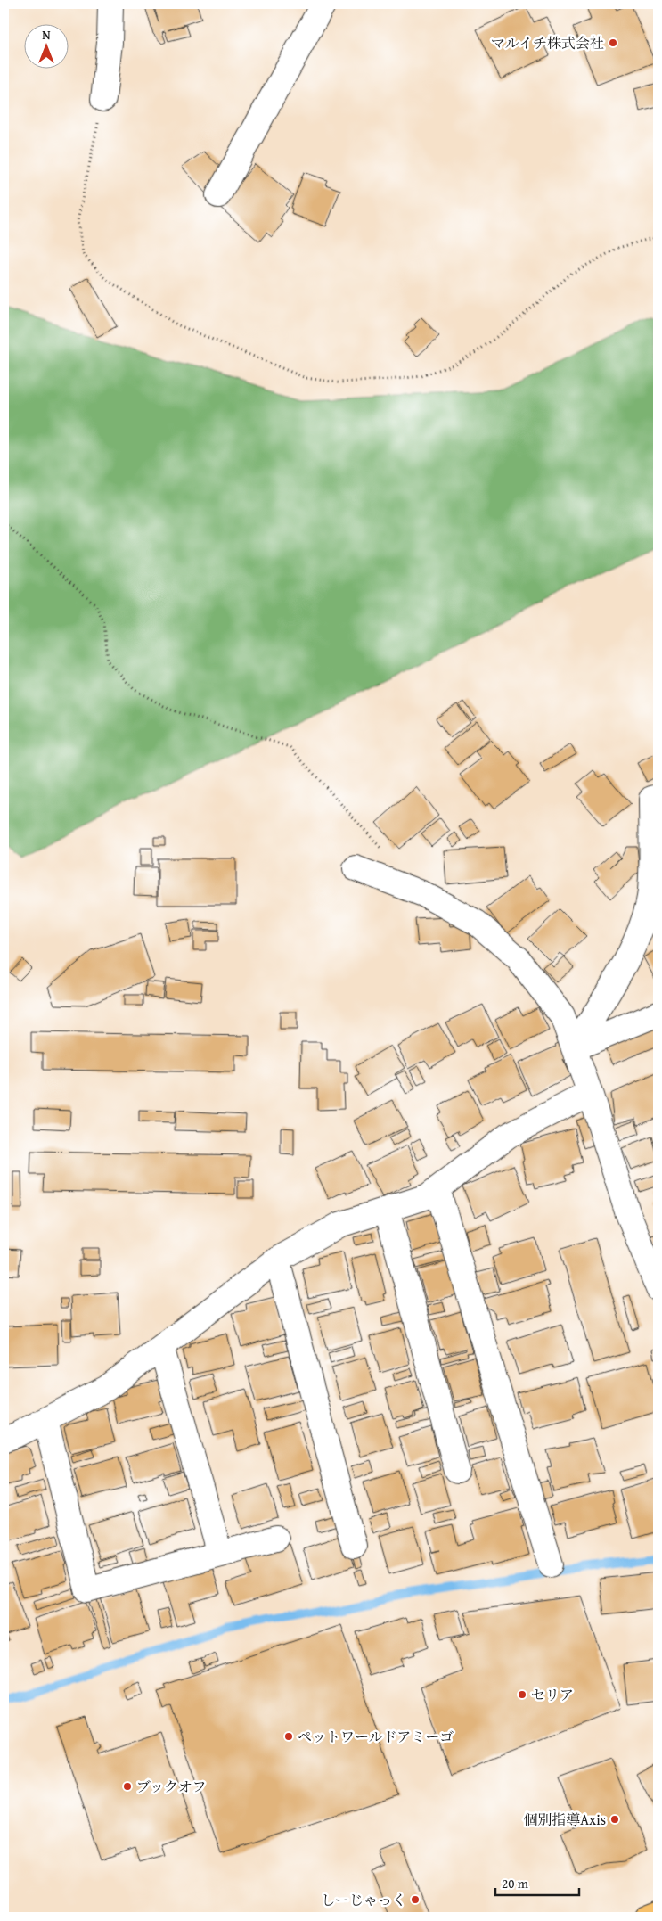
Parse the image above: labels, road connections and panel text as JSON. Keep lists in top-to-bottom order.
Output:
{
  "places": [
    "マルイチ株式会社",
    "セリア",
    "ペットワールドアミーゴ",
    "ブックオフ",
    "個別指導Axis",
    "しーじゃっく"
  ],
  "scale_bar": "20 m",
  "north": "top"
}
